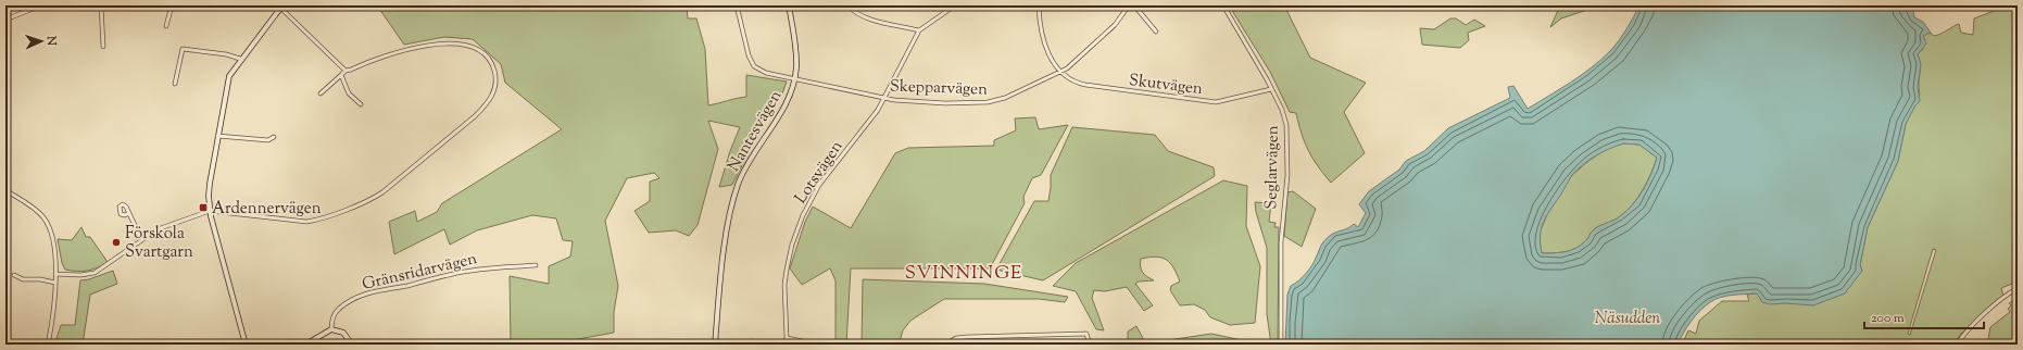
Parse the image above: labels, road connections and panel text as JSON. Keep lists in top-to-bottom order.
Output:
{
  "streets": {
    "street": [
      "Skutvägen",
      "Skepparvägen",
      "Nantesvägen",
      "Seglarvägen",
      "Lotsvägen",
      "Gränsridarvägen"
    ]
  },
  "crossings": [
    ["Skutvägen", "Skepparvägen"],
    ["Skutvägen", "Seglarvägen"],
    ["Skepparvägen", "Nantesvägen"],
    ["Skepparvägen", "Lotsvägen"]
  ],
  "districts": ["SVINNINGE"],
  "parks": ["Näsudden"],
  "places": {
    "transit": ["Ardennervägen"],
    "other": ["Förskola Svartgarn"]
  },
  "scale_bar": "200 m",
  "north": "right"
}
